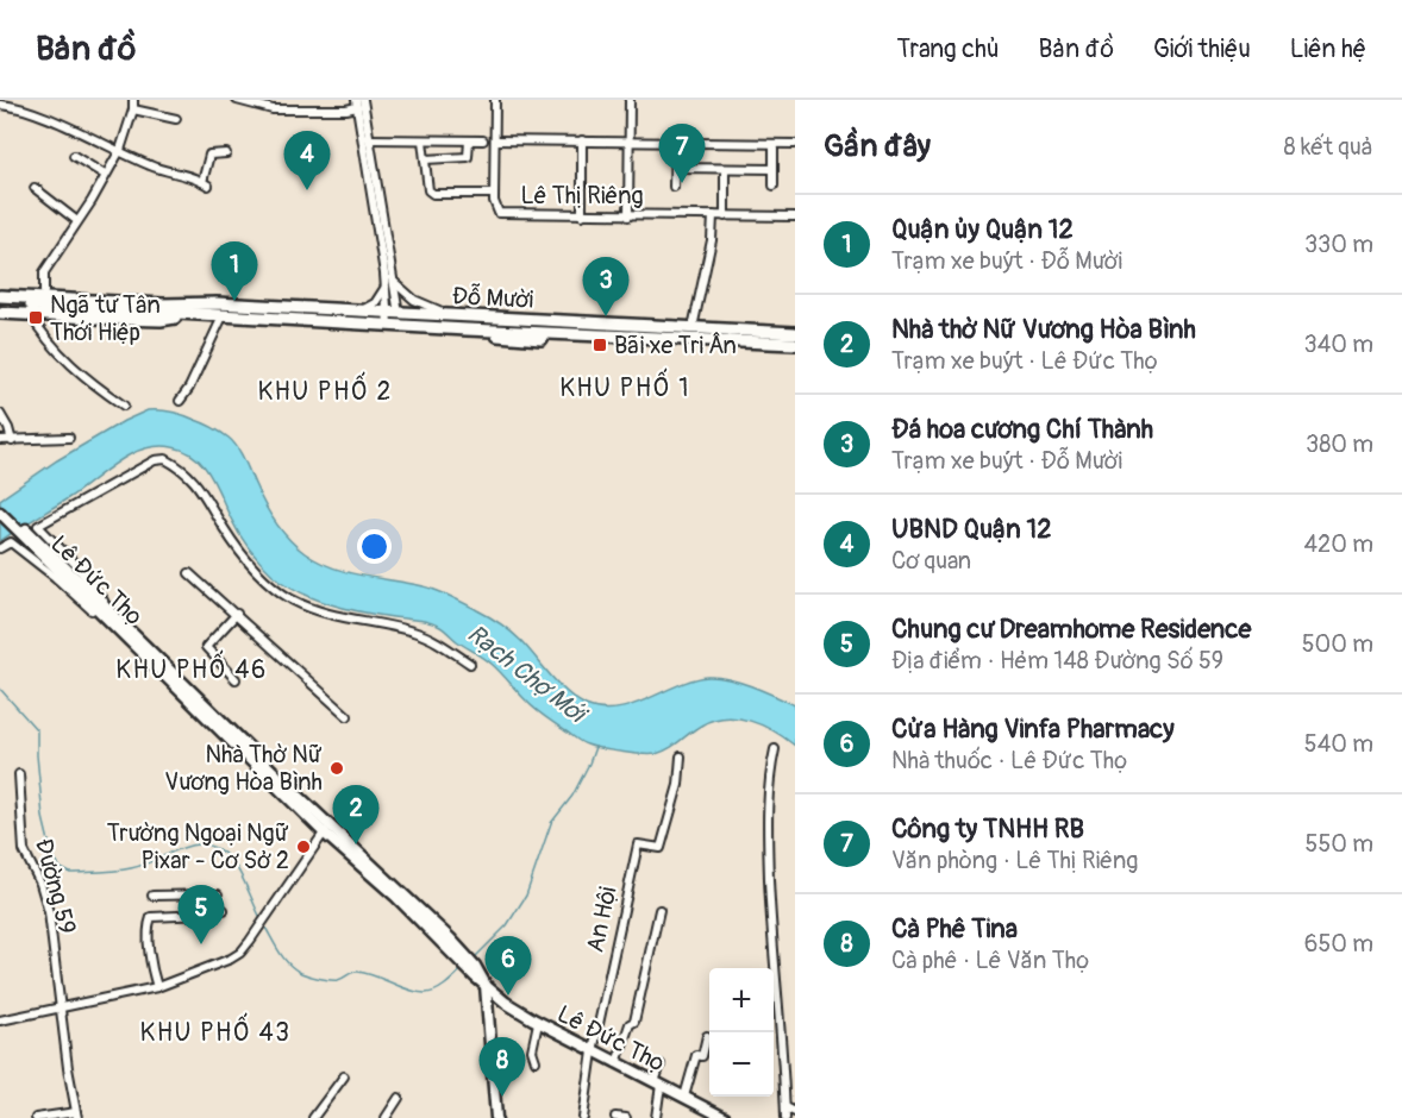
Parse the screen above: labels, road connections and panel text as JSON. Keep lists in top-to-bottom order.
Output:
{
  "streets": {
    "highway": ["Đỗ Mười"],
    "main road": ["Lê Đức Thọ"],
    "street": ["Lê Thị Riêng", "Đường 59", "An Hội"]
  },
  "crossings": [
    ["Lê Đức Thọ", "An Hội"]
  ],
  "districts": [
    "KHU PHỐ 1",
    "KHU PHỐ 2",
    "KHU PHỐ 46",
    "KHU PHỐ 43"
  ],
  "water": ["Rạch Chợ Mới"],
  "places": {
    "transit": ["Ngã tư Tân Thới Hiệp", "Bãi xe Tri Ân"],
    "other": ["Nhà Thờ Nữ Vương Hòa Bình", "Trường Ngoại Ngữ Pixar - Cơ Sở 2"]
  },
  "page": {
    "header": "Bản đồ",
    "nav": [
      "Trang chủ",
      "Bản đồ",
      "Giới thiệu",
      "Liên hệ"
    ],
    "heading": ["Gần đây", "8 kết quả"],
    "pins": [
      "7",
      "4",
      "1",
      "3",
      "2",
      "5",
      "6",
      "8"
    ],
    "list": [
      {
        "mark": "1",
        "name": "Quận ủy Quận 12",
        "note": "Trạm xe buýt · Đỗ Mười",
        "value": "330 m"
      },
      {
        "mark": "2",
        "name": "Nhà thờ Nữ Vương Hòa Bình",
        "note": "Trạm xe buýt · Lê Đức Thọ",
        "value": "340 m"
      },
      {
        "mark": "3",
        "name": "Đá hoa cương Chí Thành",
        "note": "Trạm xe buýt · Đỗ Mười",
        "value": "380 m"
      },
      {
        "mark": "4",
        "name": "UBND Quận 12",
        "note": "Cơ quan",
        "value": "420 m"
      },
      {
        "mark": "5",
        "name": "Chung cư Dreamhome Residence",
        "note": "Địa điểm · Hẻm 148 Đường Số 59",
        "value": "500 m"
      },
      {
        "mark": "6",
        "name": "Cửa Hàng Vinfa Pharmacy",
        "note": "Nhà thuốc · Lê Đức Thọ",
        "value": "540 m"
      },
      {
        "mark": "7",
        "name": "Công ty TNHH RB",
        "note": "Văn phòng · Lê Thị Riêng",
        "value": "550 m"
      },
      {
        "mark": "8",
        "name": "Cà Phê Tina",
        "note": "Cà phê · Lê Văn Thọ",
        "value": "650 m"
      }
    ],
    "map_buttons": ["+", "−"]
  }
}
